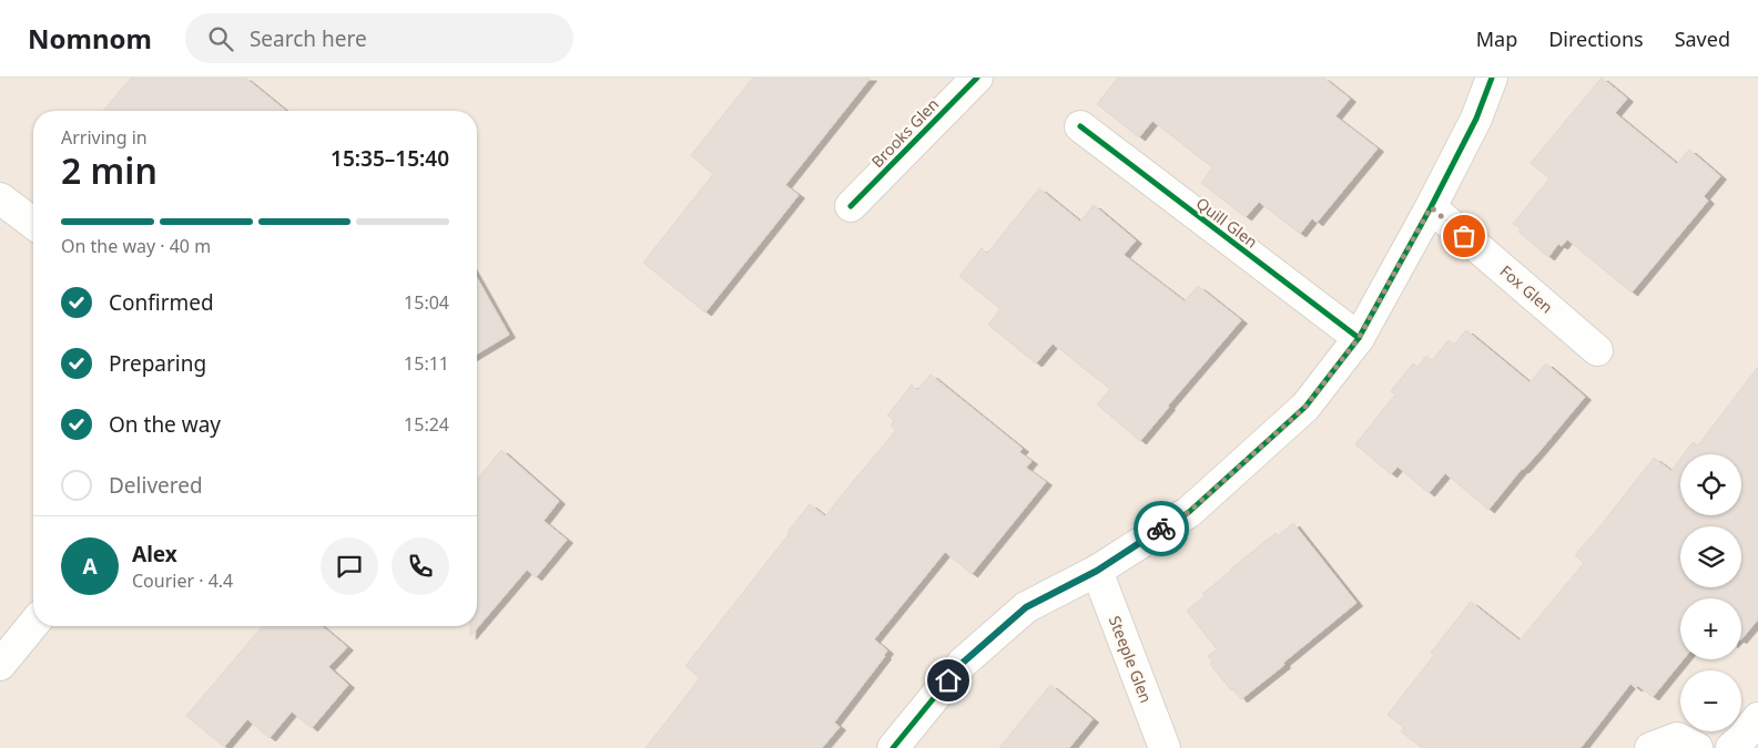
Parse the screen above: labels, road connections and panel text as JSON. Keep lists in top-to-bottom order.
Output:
{
  "streets": {
    "street": [
      "Brooks Glen",
      "Quill Glen",
      "Fox Glen",
      "Steeple Glen"
    ]
  },
  "page": {
    "header": "Nomnom",
    "search": "Search here",
    "nav": ["Map", "Directions", "Saved"],
    "heading": ["2 min", "Arriving in", "15:35–15:40"],
    "panel": ["Alex", "Courier · 4.4"],
    "bar": "On the way · 40 m",
    "list": [
      ["Confirmed", "15:04"],
      ["Preparing", "15:11"],
      ["On the way", "15:24"],
      "Delivered"
    ],
    "map_buttons": ["+", "−"],
    "round": "A"
  }
}
